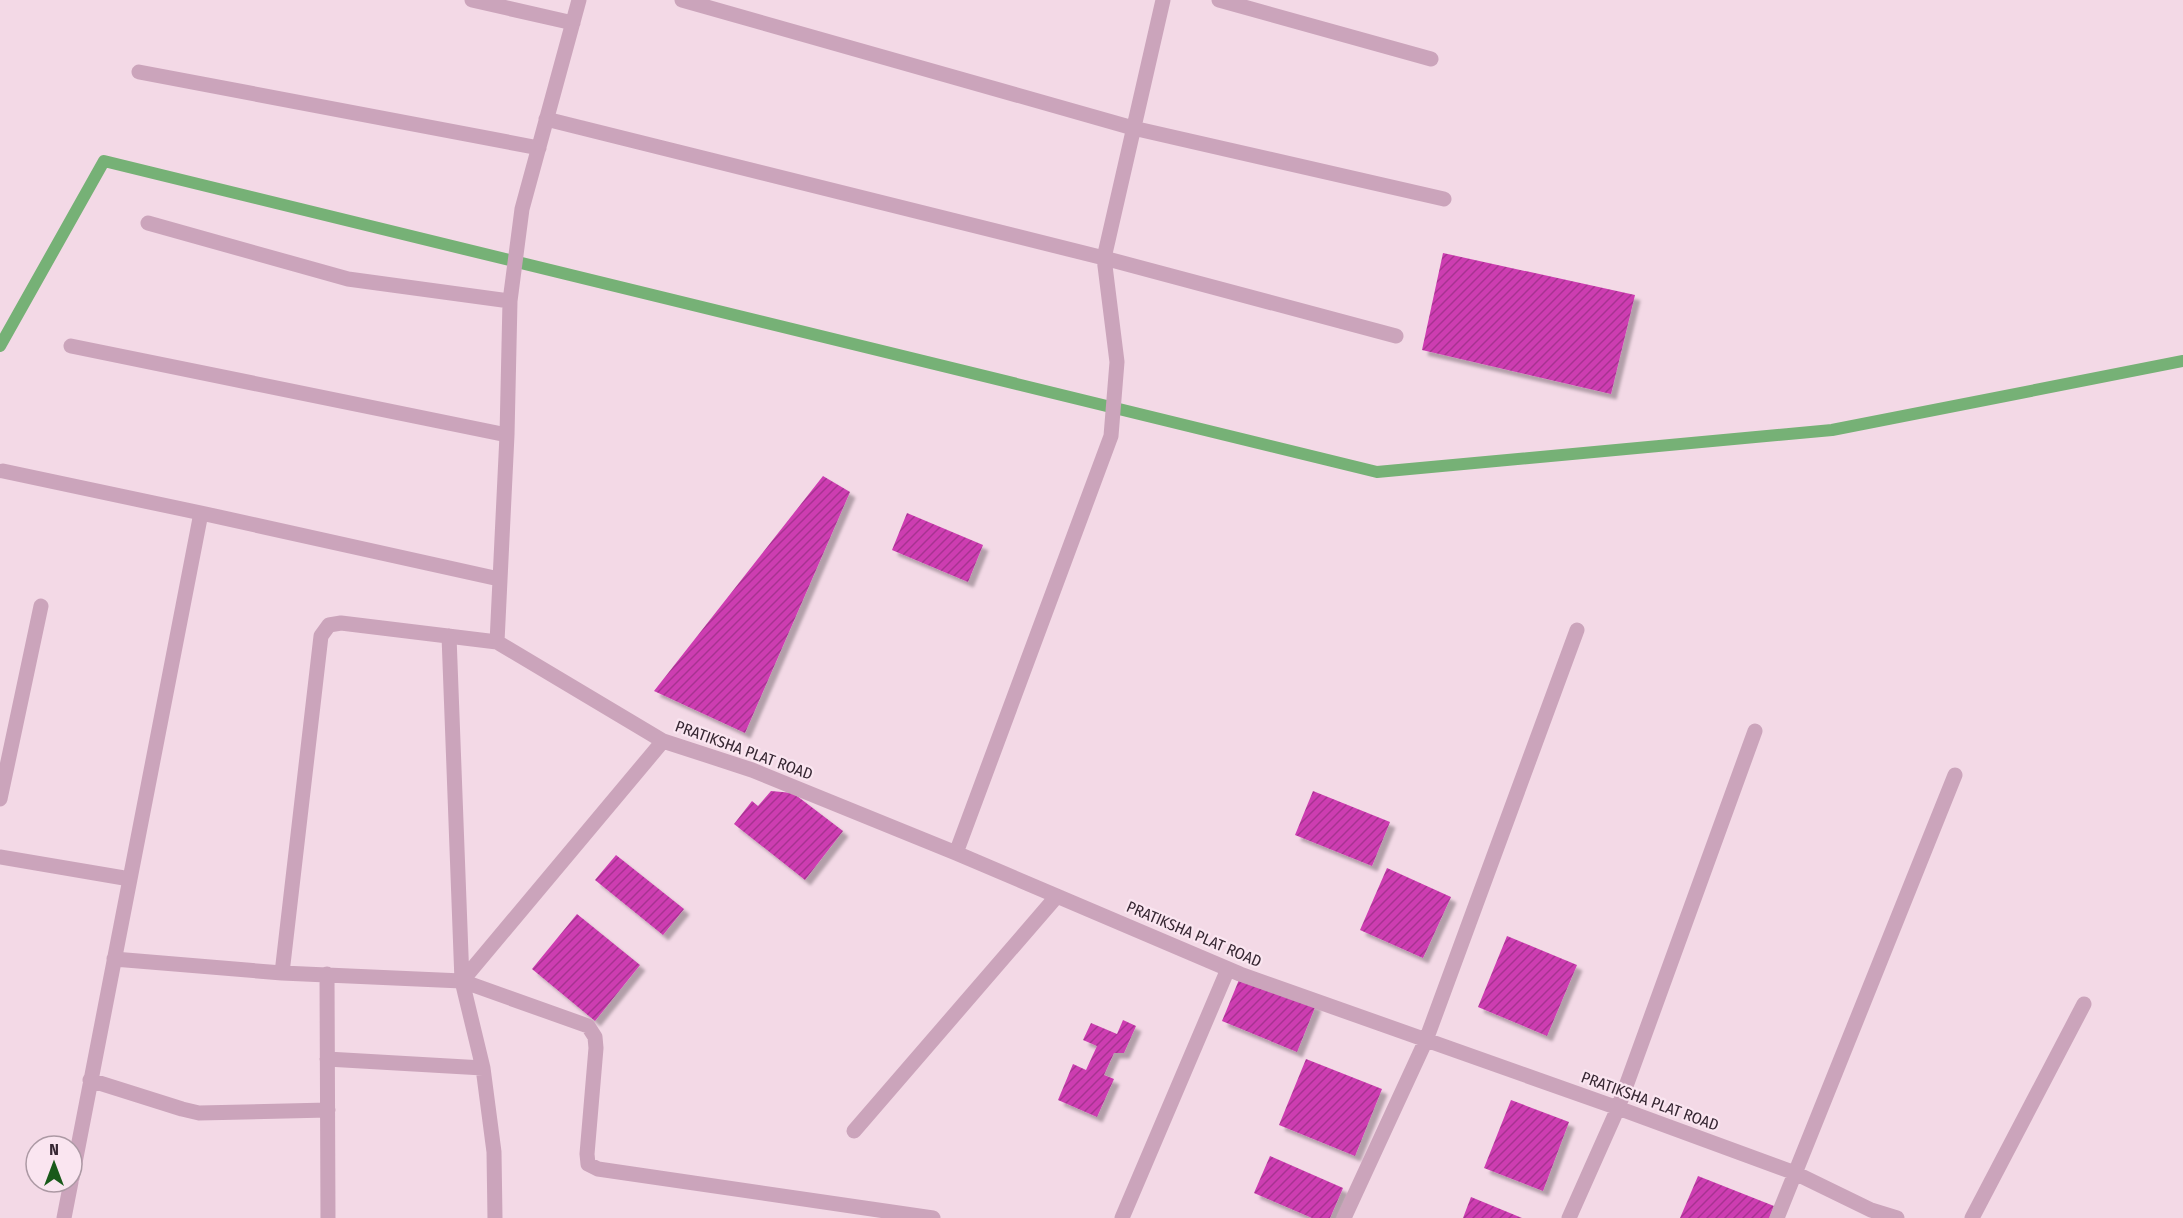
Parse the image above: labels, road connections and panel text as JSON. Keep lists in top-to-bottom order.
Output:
{
  "streets": {
    "street": ["PRATIKSHA PLAT ROAD"]
  },
  "north": "top"
}
